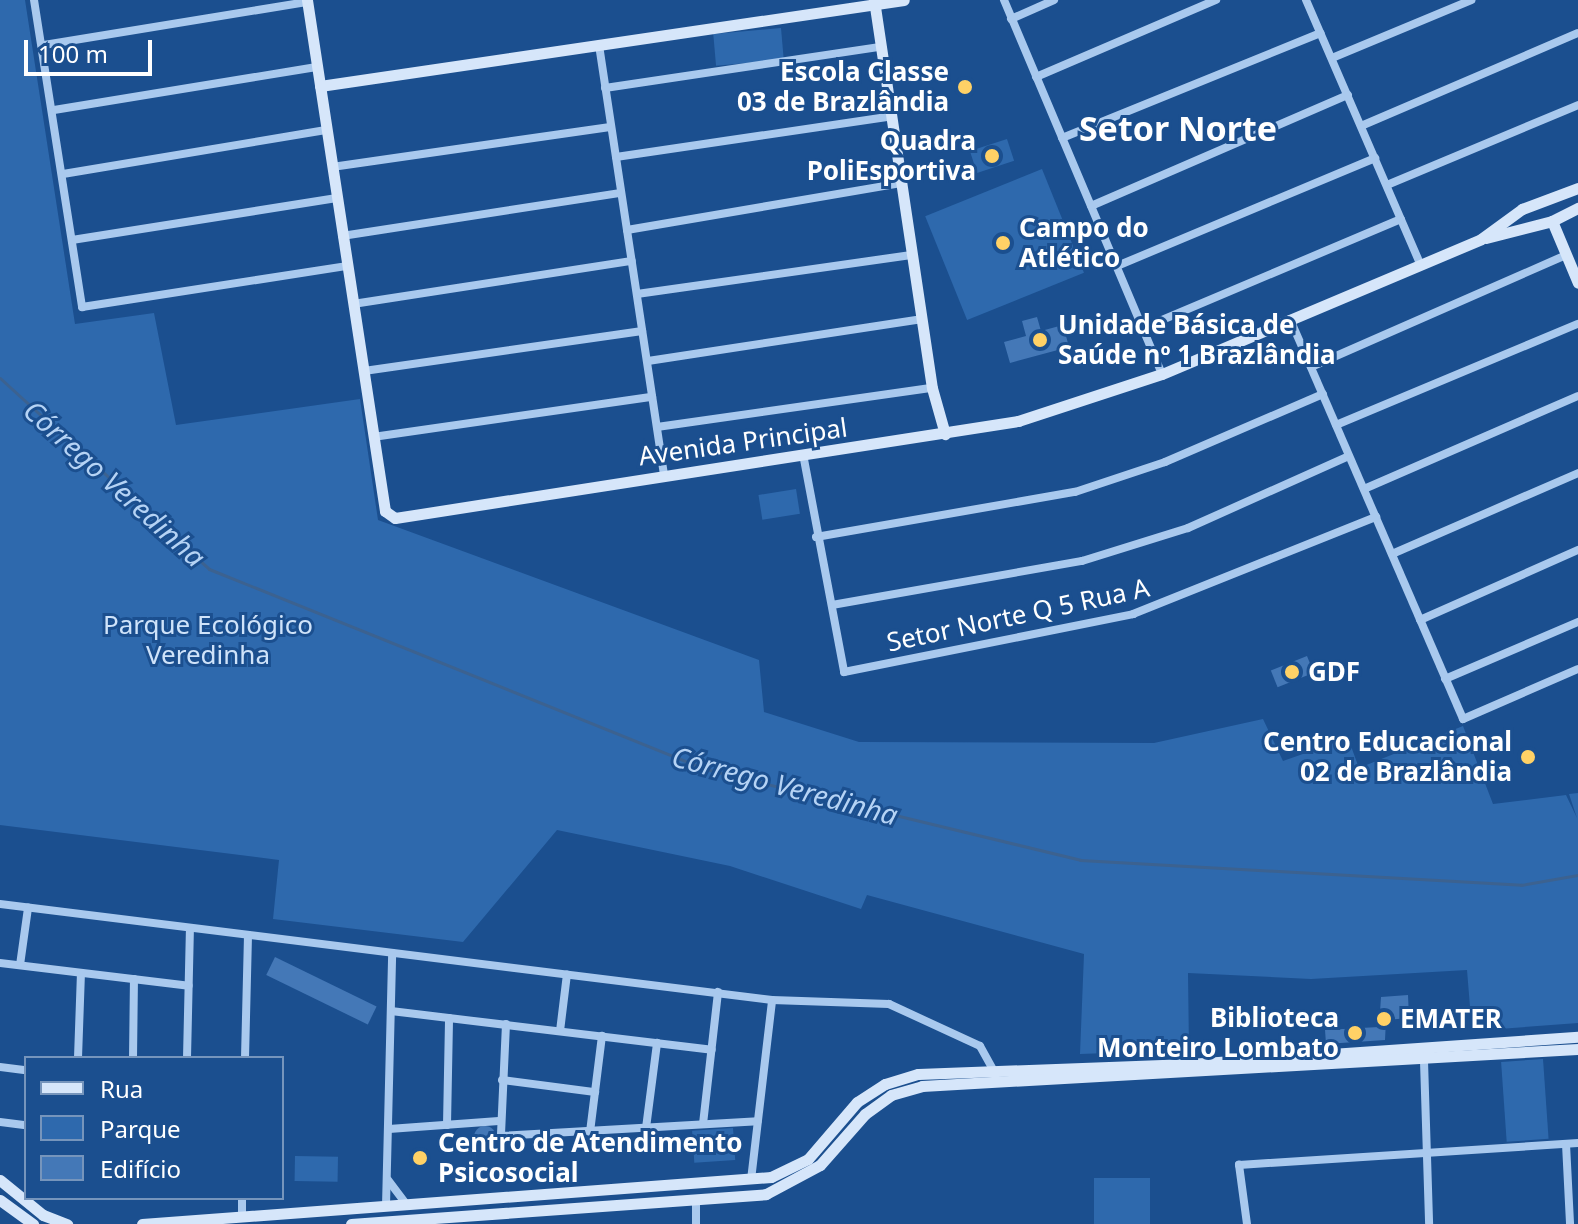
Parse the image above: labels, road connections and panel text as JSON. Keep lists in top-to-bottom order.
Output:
{
  "streets": {
    "street": ["Avenida Principal", "Setor Norte Q 5 Rua A"]
  },
  "districts": ["Setor Norte"],
  "water": ["Córrego Veredinha"],
  "parks": ["Parque Ecológico Veredinha"],
  "places": [
    "Escola Classe 03 de Brazlândia",
    "Quadra PoliEsportiva",
    "Campo do Atlético",
    "Unidade Básica de Saúde nº 1 Brazlândia",
    "GDF",
    "Centro Educacional 02 de Brazlândia",
    "EMATER",
    "Biblioteca Monteiro Lombato",
    "Centro de Atendimento Psicosocial"
  ],
  "legend": ["Rua", "Parque", "Edifício"],
  "scale_bar": "100 m"
}
